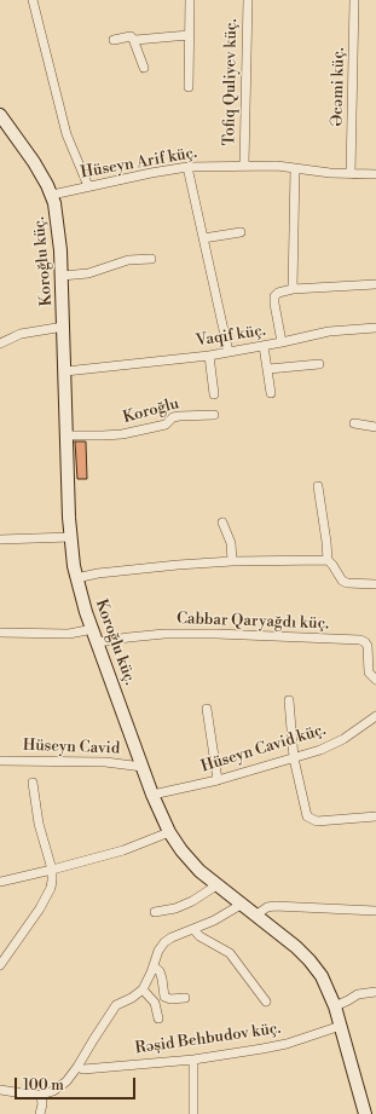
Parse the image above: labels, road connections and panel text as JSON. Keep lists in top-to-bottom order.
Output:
{
  "streets": {
    "street": [
      "Tofiq Quliyev küç.",
      "Əcəmi küç.",
      "Hüseyn Arif küç.",
      "Koroğlu küç.",
      "Vaqif küç.",
      "Koroğlu",
      "Cabbar Qaryağdı küç.",
      "Hüseyn Cavid",
      "Hüseyn Cavid küç.",
      "Rəşid Behbudov küç."
    ]
  },
  "crossings": [
    ["Tofiq Quliyev küç.", "Hüseyn Arif küç."],
    ["Əcəmi küç.", "Hüseyn Arif küç."],
    ["Hüseyn Arif küç.", "Koroğlu küç."],
    ["Koroğlu küç.", "Vaqif küç."],
    ["Koroğlu küç.", "Koroğlu"],
    ["Koroğlu küç.", "Cabbar Qaryağdı küç."],
    ["Koroğlu küç.", "Hüseyn Cavid"],
    ["Koroğlu küç.", "Hüseyn Cavid küç."],
    ["Koroğlu küç.", "Rəşid Behbudov küç."]
  ],
  "scale_bar": "100 m"
}
